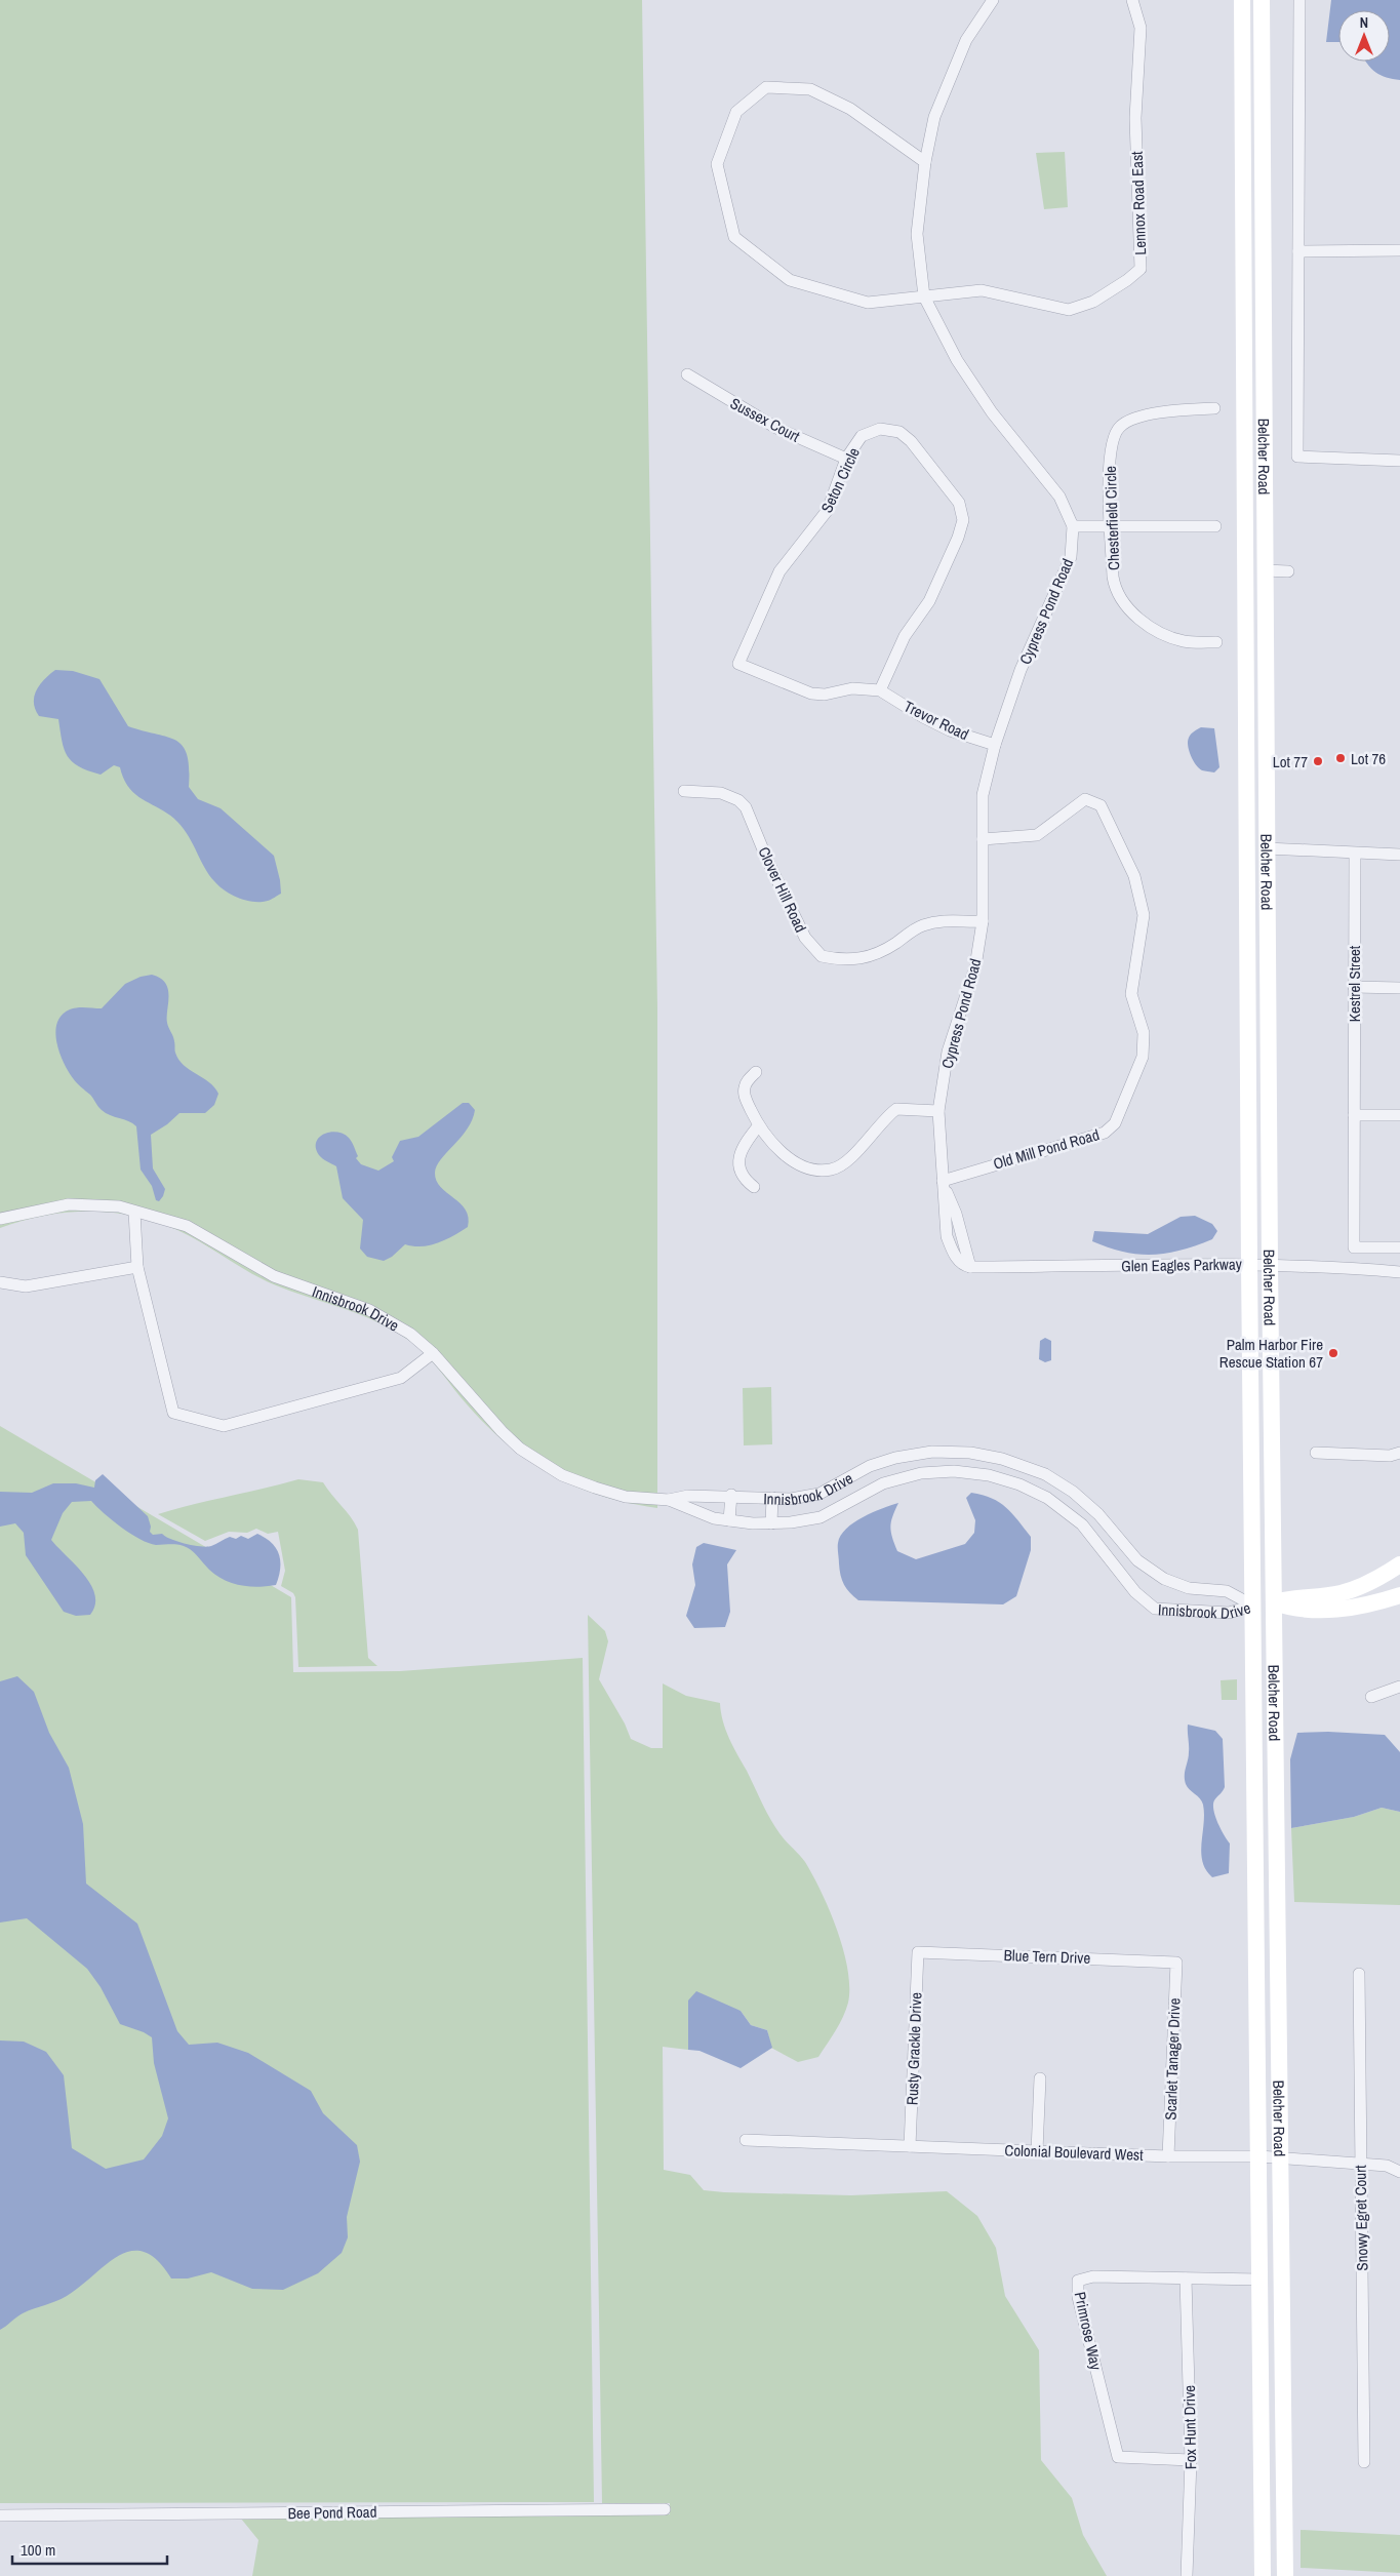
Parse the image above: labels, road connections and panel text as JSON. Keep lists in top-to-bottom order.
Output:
{
  "streets": {
    "main road": ["Belcher Road"],
    "street": [
      "Lennox Road East",
      "Sussex Court",
      "Seton Circle",
      "Chesterfield Circle",
      "Cypress Pond Road",
      "Trevor Road",
      "Clover Hill Road",
      "Kestrel Street",
      "Old Mill Pond Road",
      "Glen Eagles Parkway",
      "Innisbrook Drive",
      "Blue Tern Drive",
      "Rusty Grackle Drive",
      "Scarlet Tanager Drive",
      "Colonial Boulevard West",
      "Snowy Egret Court",
      "Primrose Way",
      "Fox Hunt Drive",
      "Bee Pond Road"
    ]
  },
  "crossings": [
    ["Lennox Road East", "Cypress Pond Road"],
    ["Sussex Court", "Seton Circle"],
    ["Belcher Road", "Glen Eagles Parkway"],
    ["Belcher Road", "Innisbrook Drive"],
    ["Belcher Road", "Colonial Boulevard West"],
    ["Belcher Road", "Primrose Way"],
    ["Seton Circle", "Trevor Road"],
    ["Cypress Pond Road", "Trevor Road"],
    ["Cypress Pond Road", "Clover Hill Road"],
    ["Cypress Pond Road", "Old Mill Pond Road"],
    ["Cypress Pond Road", "Glen Eagles Parkway"],
    ["Blue Tern Drive", "Rusty Grackle Drive"],
    ["Blue Tern Drive", "Scarlet Tanager Drive"],
    ["Rusty Grackle Drive", "Colonial Boulevard West"],
    ["Scarlet Tanager Drive", "Colonial Boulevard West"],
    ["Colonial Boulevard West", "Snowy Egret Court"],
    ["Primrose Way", "Fox Hunt Drive"]
  ],
  "places": ["Lot 76", "Lot 77", "Palm Harbor Fire Rescue Station 67"],
  "scale_bar": "100 m",
  "north": "top"
}
